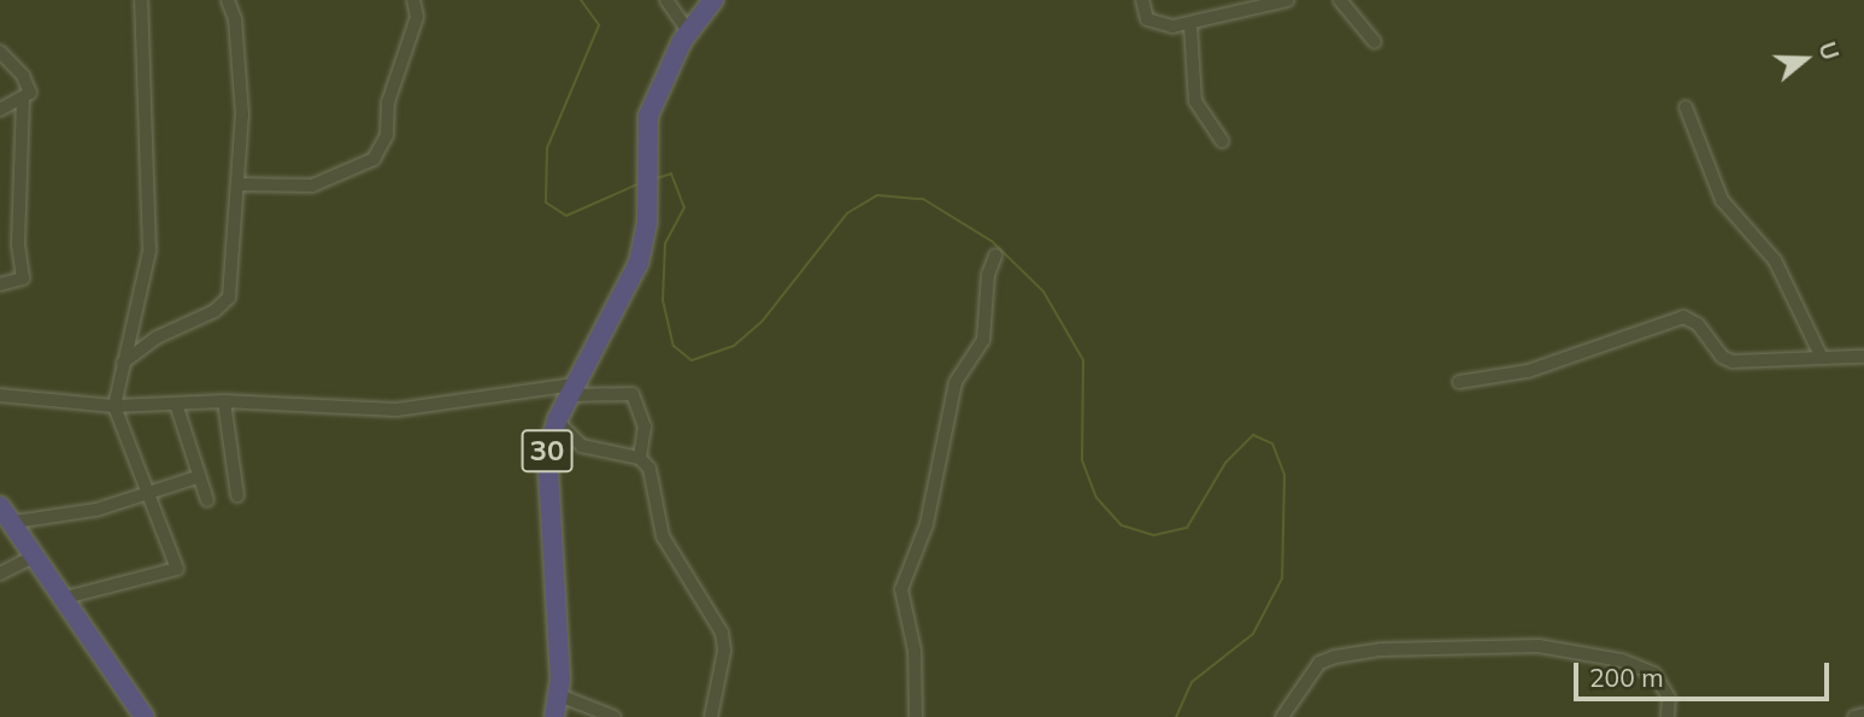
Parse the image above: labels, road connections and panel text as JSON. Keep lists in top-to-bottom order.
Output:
{
  "streets": {
    "highway": ["30"]
  },
  "scale_bar": "200 m",
  "north": "right"
}
